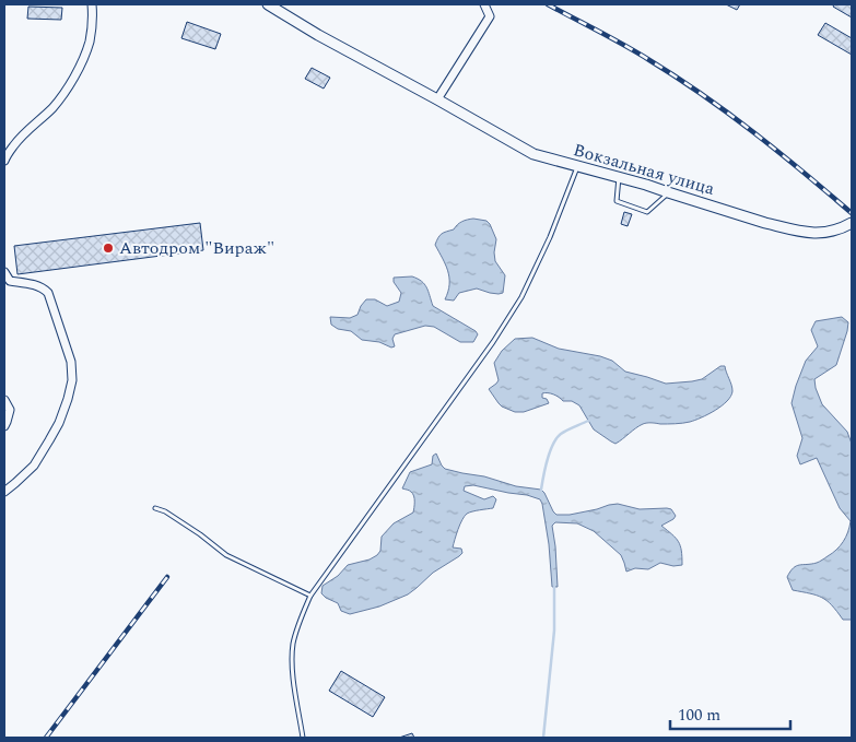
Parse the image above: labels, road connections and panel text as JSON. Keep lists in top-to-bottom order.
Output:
{
  "streets": {
    "street": ["Вокзальная улица"]
  },
  "places": ["Автодром \"Вираж\""],
  "scale_bar": "100 m"
}
